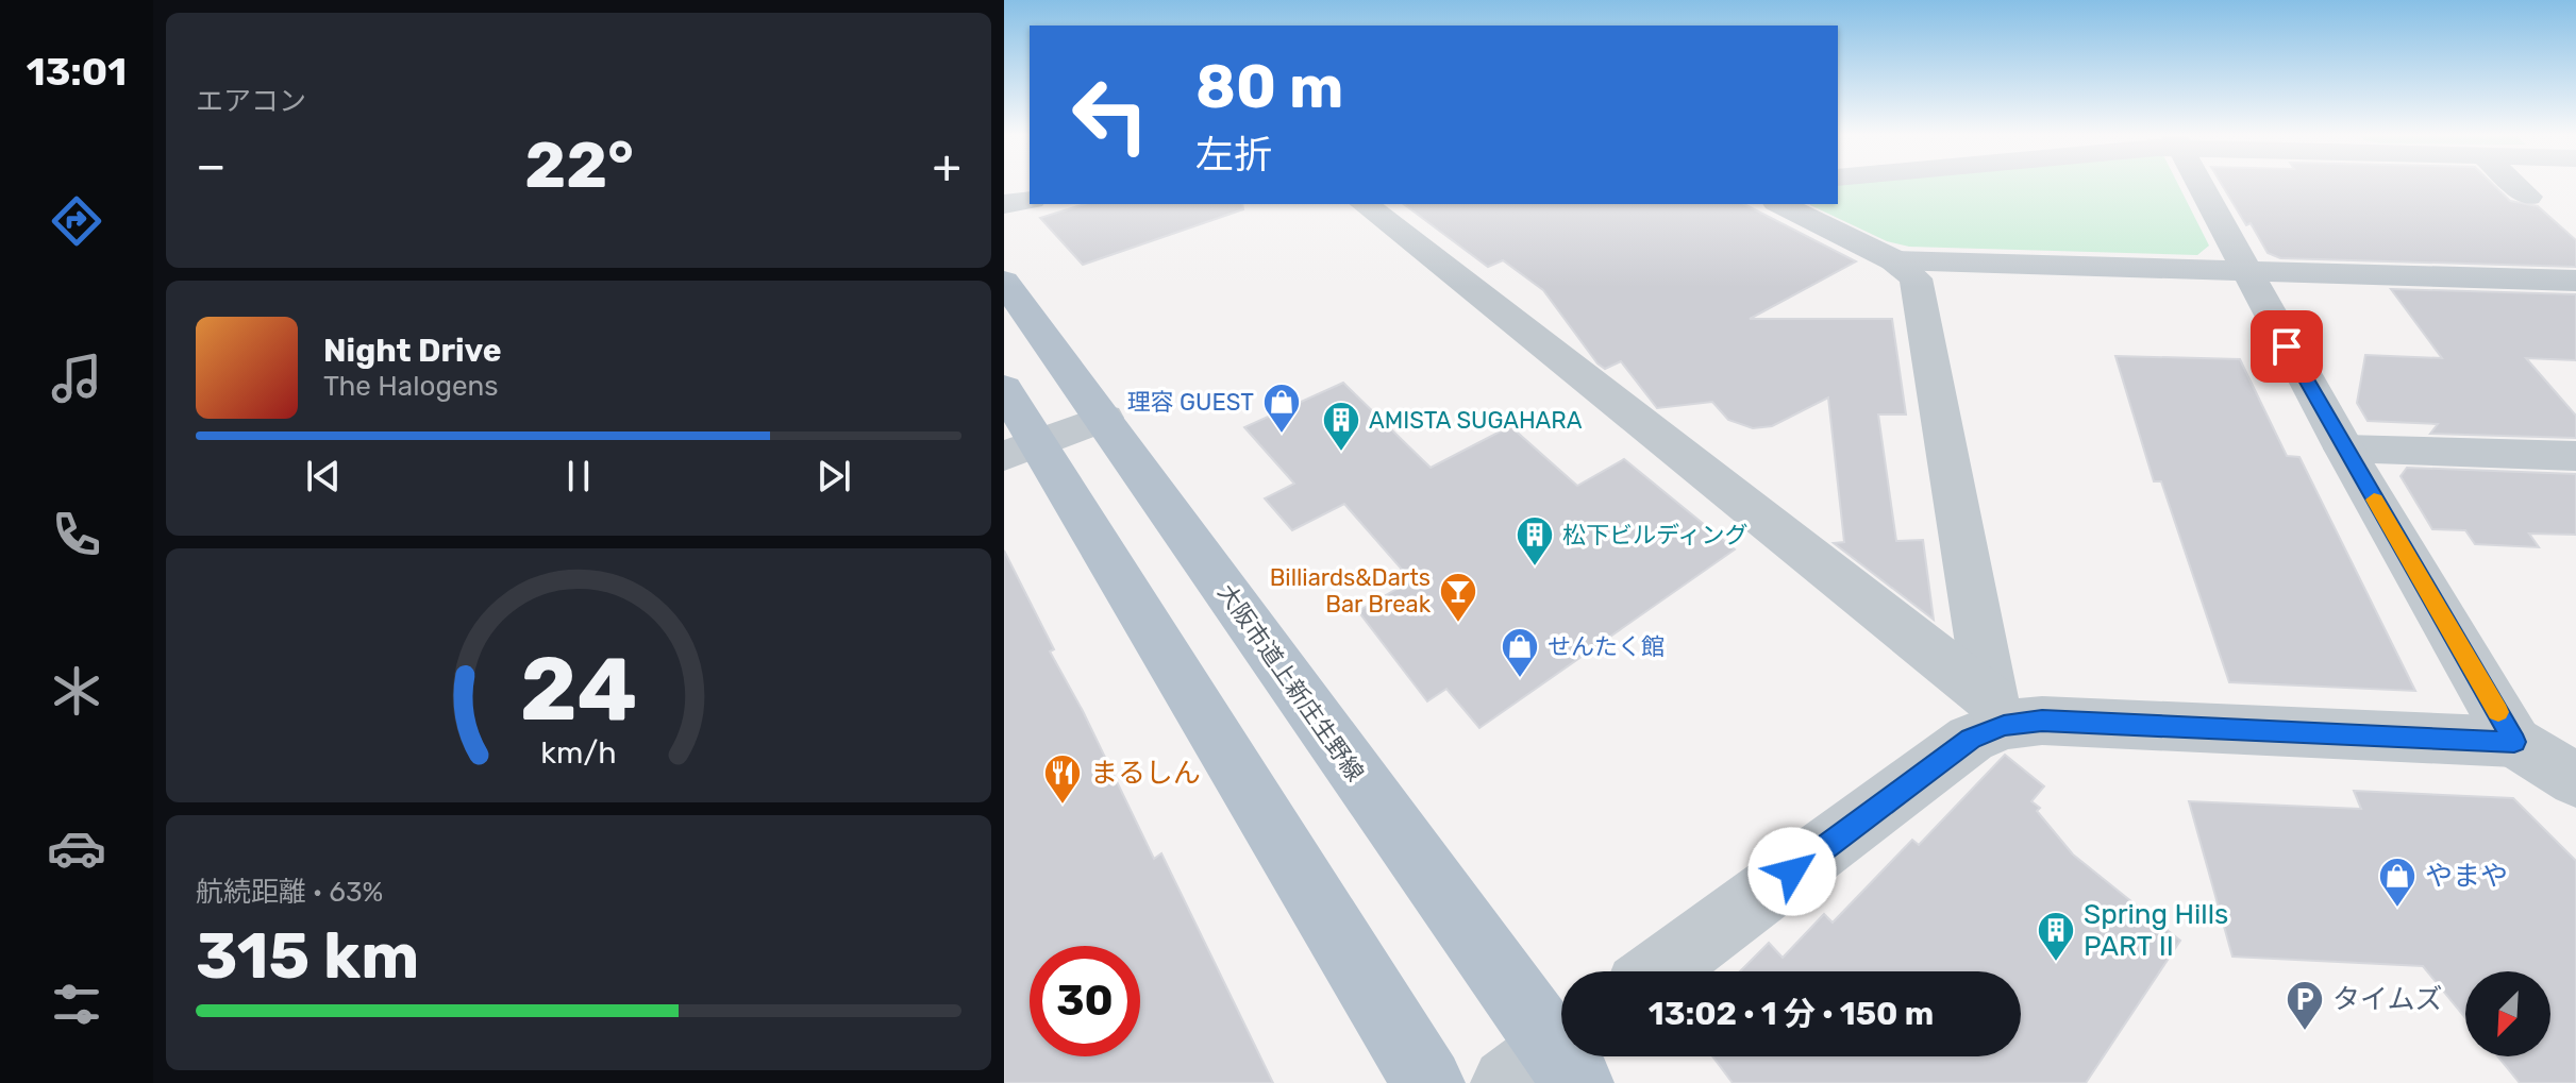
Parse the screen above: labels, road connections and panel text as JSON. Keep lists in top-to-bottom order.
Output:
{
  "streets": {
    "main road": ["大阪市道上新庄生野線"]
  },
  "places": {
    "shop": ["理容 GUEST", "せんたく館", "やまや"],
    "building": ["AMISTA SUGAHARA", "松下ビルディング", "Spring Hills PART II"],
    "bar": ["Billiards&Darts Bar Break"],
    "restaurant": ["まるしん"],
    "parking": ["タイムズ"]
  },
  "north": "bottom left",
  "page": {
    "tabs": "13:01",
    "tile": [
      "エアコン",
      ["航続距離 · 63%", "315 km"]
    ],
    "turn": ["80 m", "左折"],
    "heat": ["−", "22°", "+"],
    "song": ["Night Drive", "The Halogens"],
    "limit": "30",
    "trip": "13:02 · 1 分 · 150 m",
    "gauge": ["24", "km/h"]
  }
}
